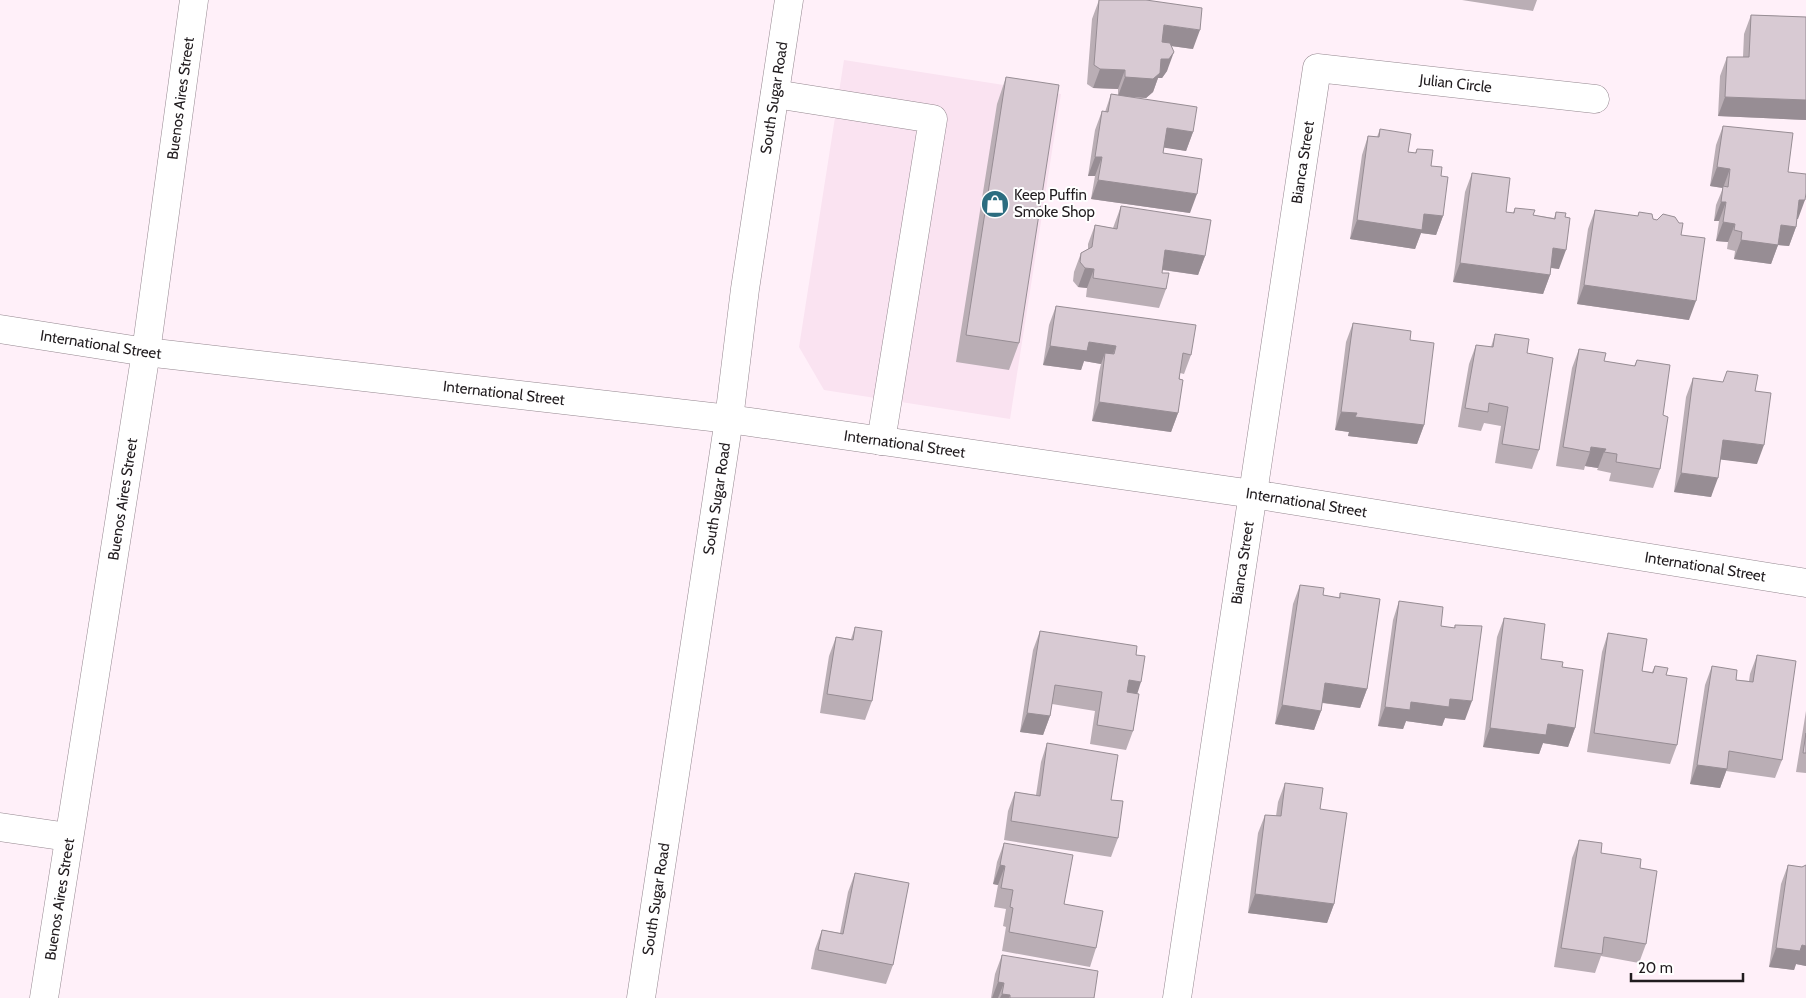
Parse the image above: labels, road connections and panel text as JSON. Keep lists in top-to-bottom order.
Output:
{
  "streets": {
    "street": [
      "Julian Circle",
      "South Sugar Road",
      "Buenos Aires Street",
      "Bianca Street",
      "International Street"
    ]
  },
  "crossings": [
    ["Julian Circle", "Bianca Street"],
    ["South Sugar Road", "International Street"],
    ["Buenos Aires Street", "International Street"],
    ["Bianca Street", "International Street"]
  ],
  "places": {
    "shop": ["Keep Puffin Smoke Shop"]
  },
  "scale_bar": "20 m"
}
